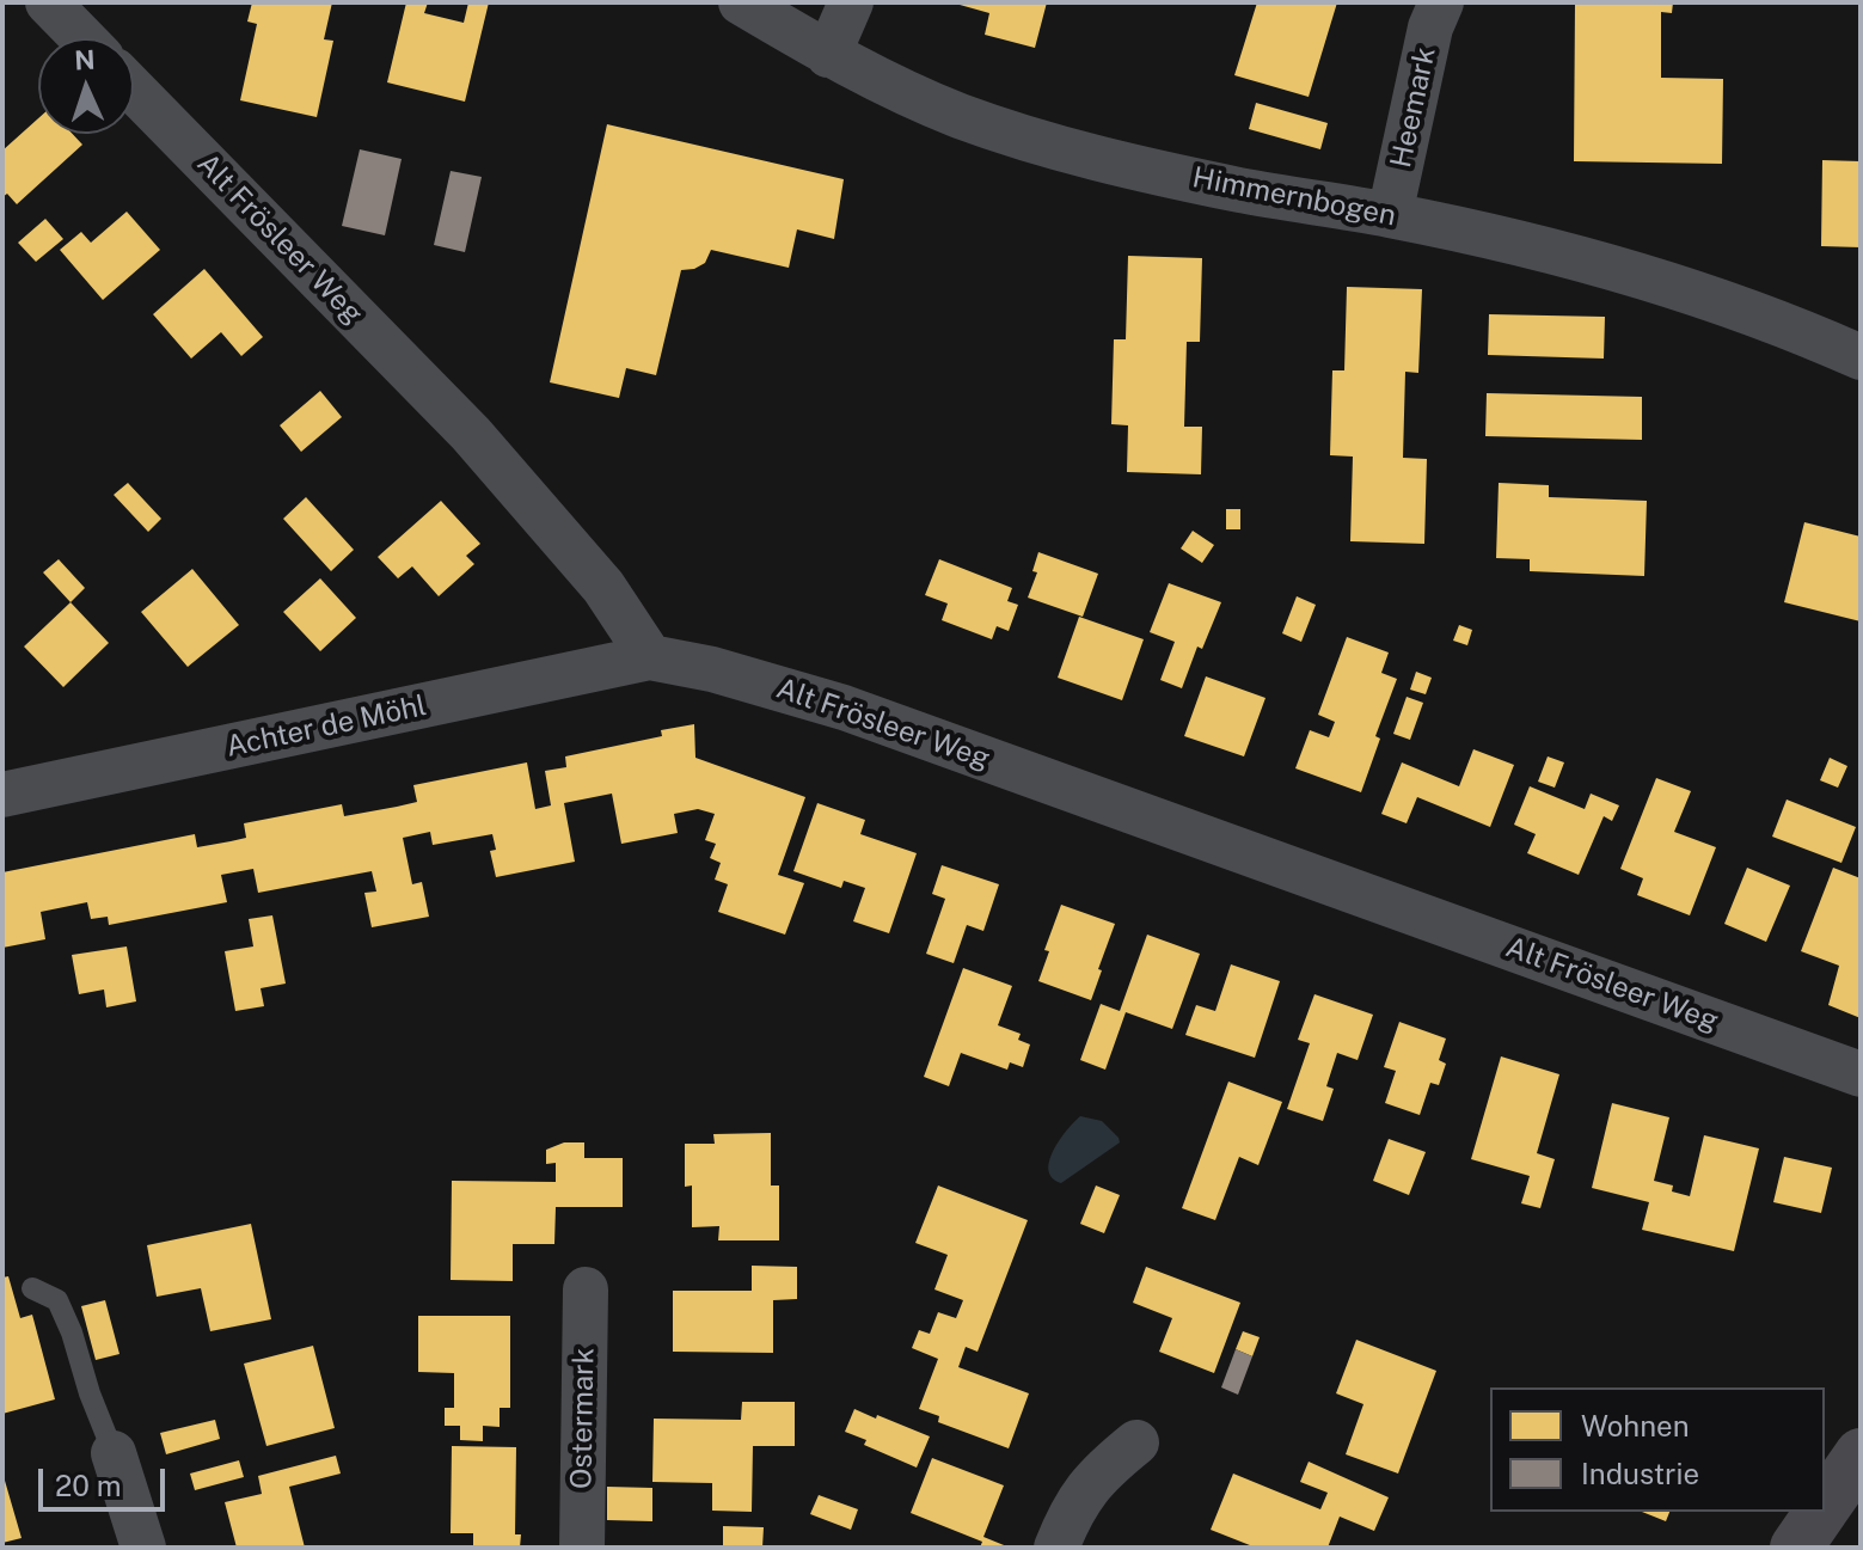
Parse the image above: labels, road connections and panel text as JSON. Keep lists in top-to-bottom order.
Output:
{
  "streets": {
    "street": [
      "Heemark",
      "Himmernbogen",
      "Alt Frösleer Weg",
      "Achter de Möhl",
      "Ostermark"
    ]
  },
  "crossings": [
    ["Heemark", "Himmernbogen"],
    ["Alt Frösleer Weg", "Achter de Möhl"]
  ],
  "legend": ["Wohnen", "Industrie"],
  "scale_bar": "20 m",
  "north": "top"
}
